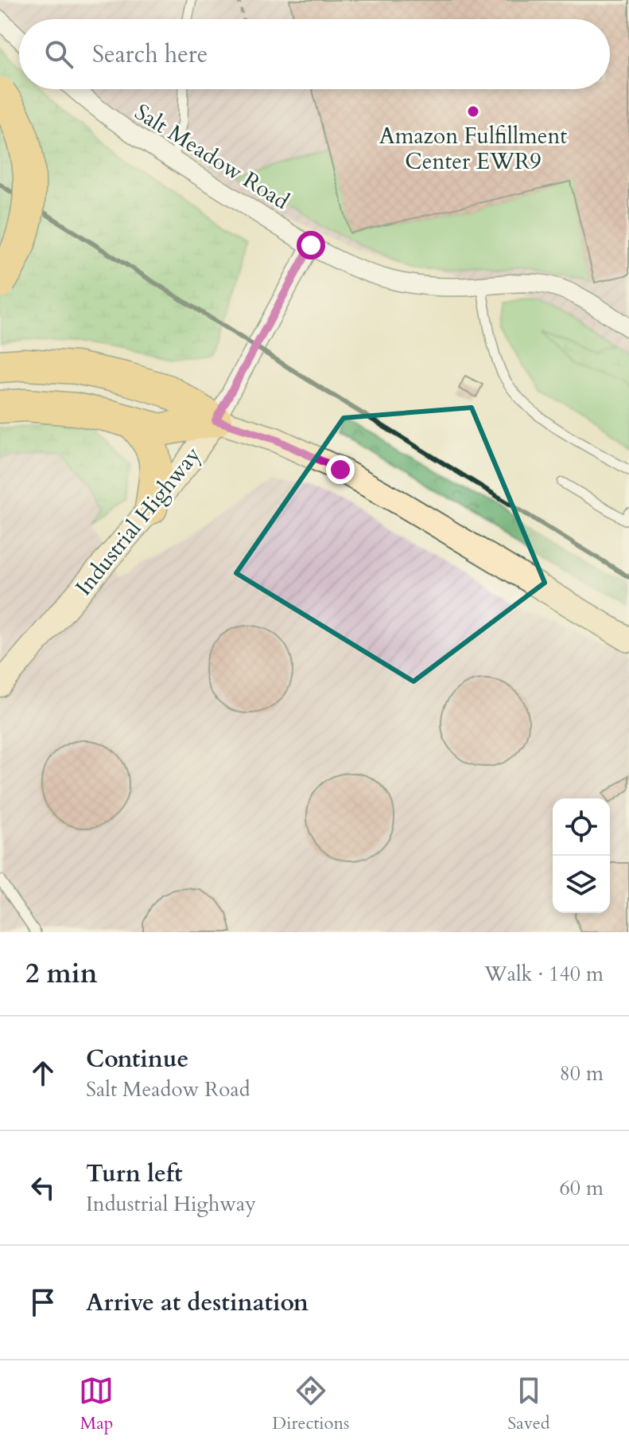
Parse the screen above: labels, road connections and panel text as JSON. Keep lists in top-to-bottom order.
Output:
{
  "streets": {
    "main road": ["Industrial Highway"],
    "street": ["Salt Meadow Road"]
  },
  "places": ["Amazon Fulfillment Center EWR9"],
  "page": {
    "search": "Search here",
    "heading": ["2 min", "Walk · 140 m"],
    "list": [
      ["Continue", "Salt Meadow Road", "80 m"],
      ["Turn left", "Industrial Highway", "60 m"],
      "Arrive at destination"
    ],
    "nav": ["Map", "Directions", "Saved"]
  }
}
